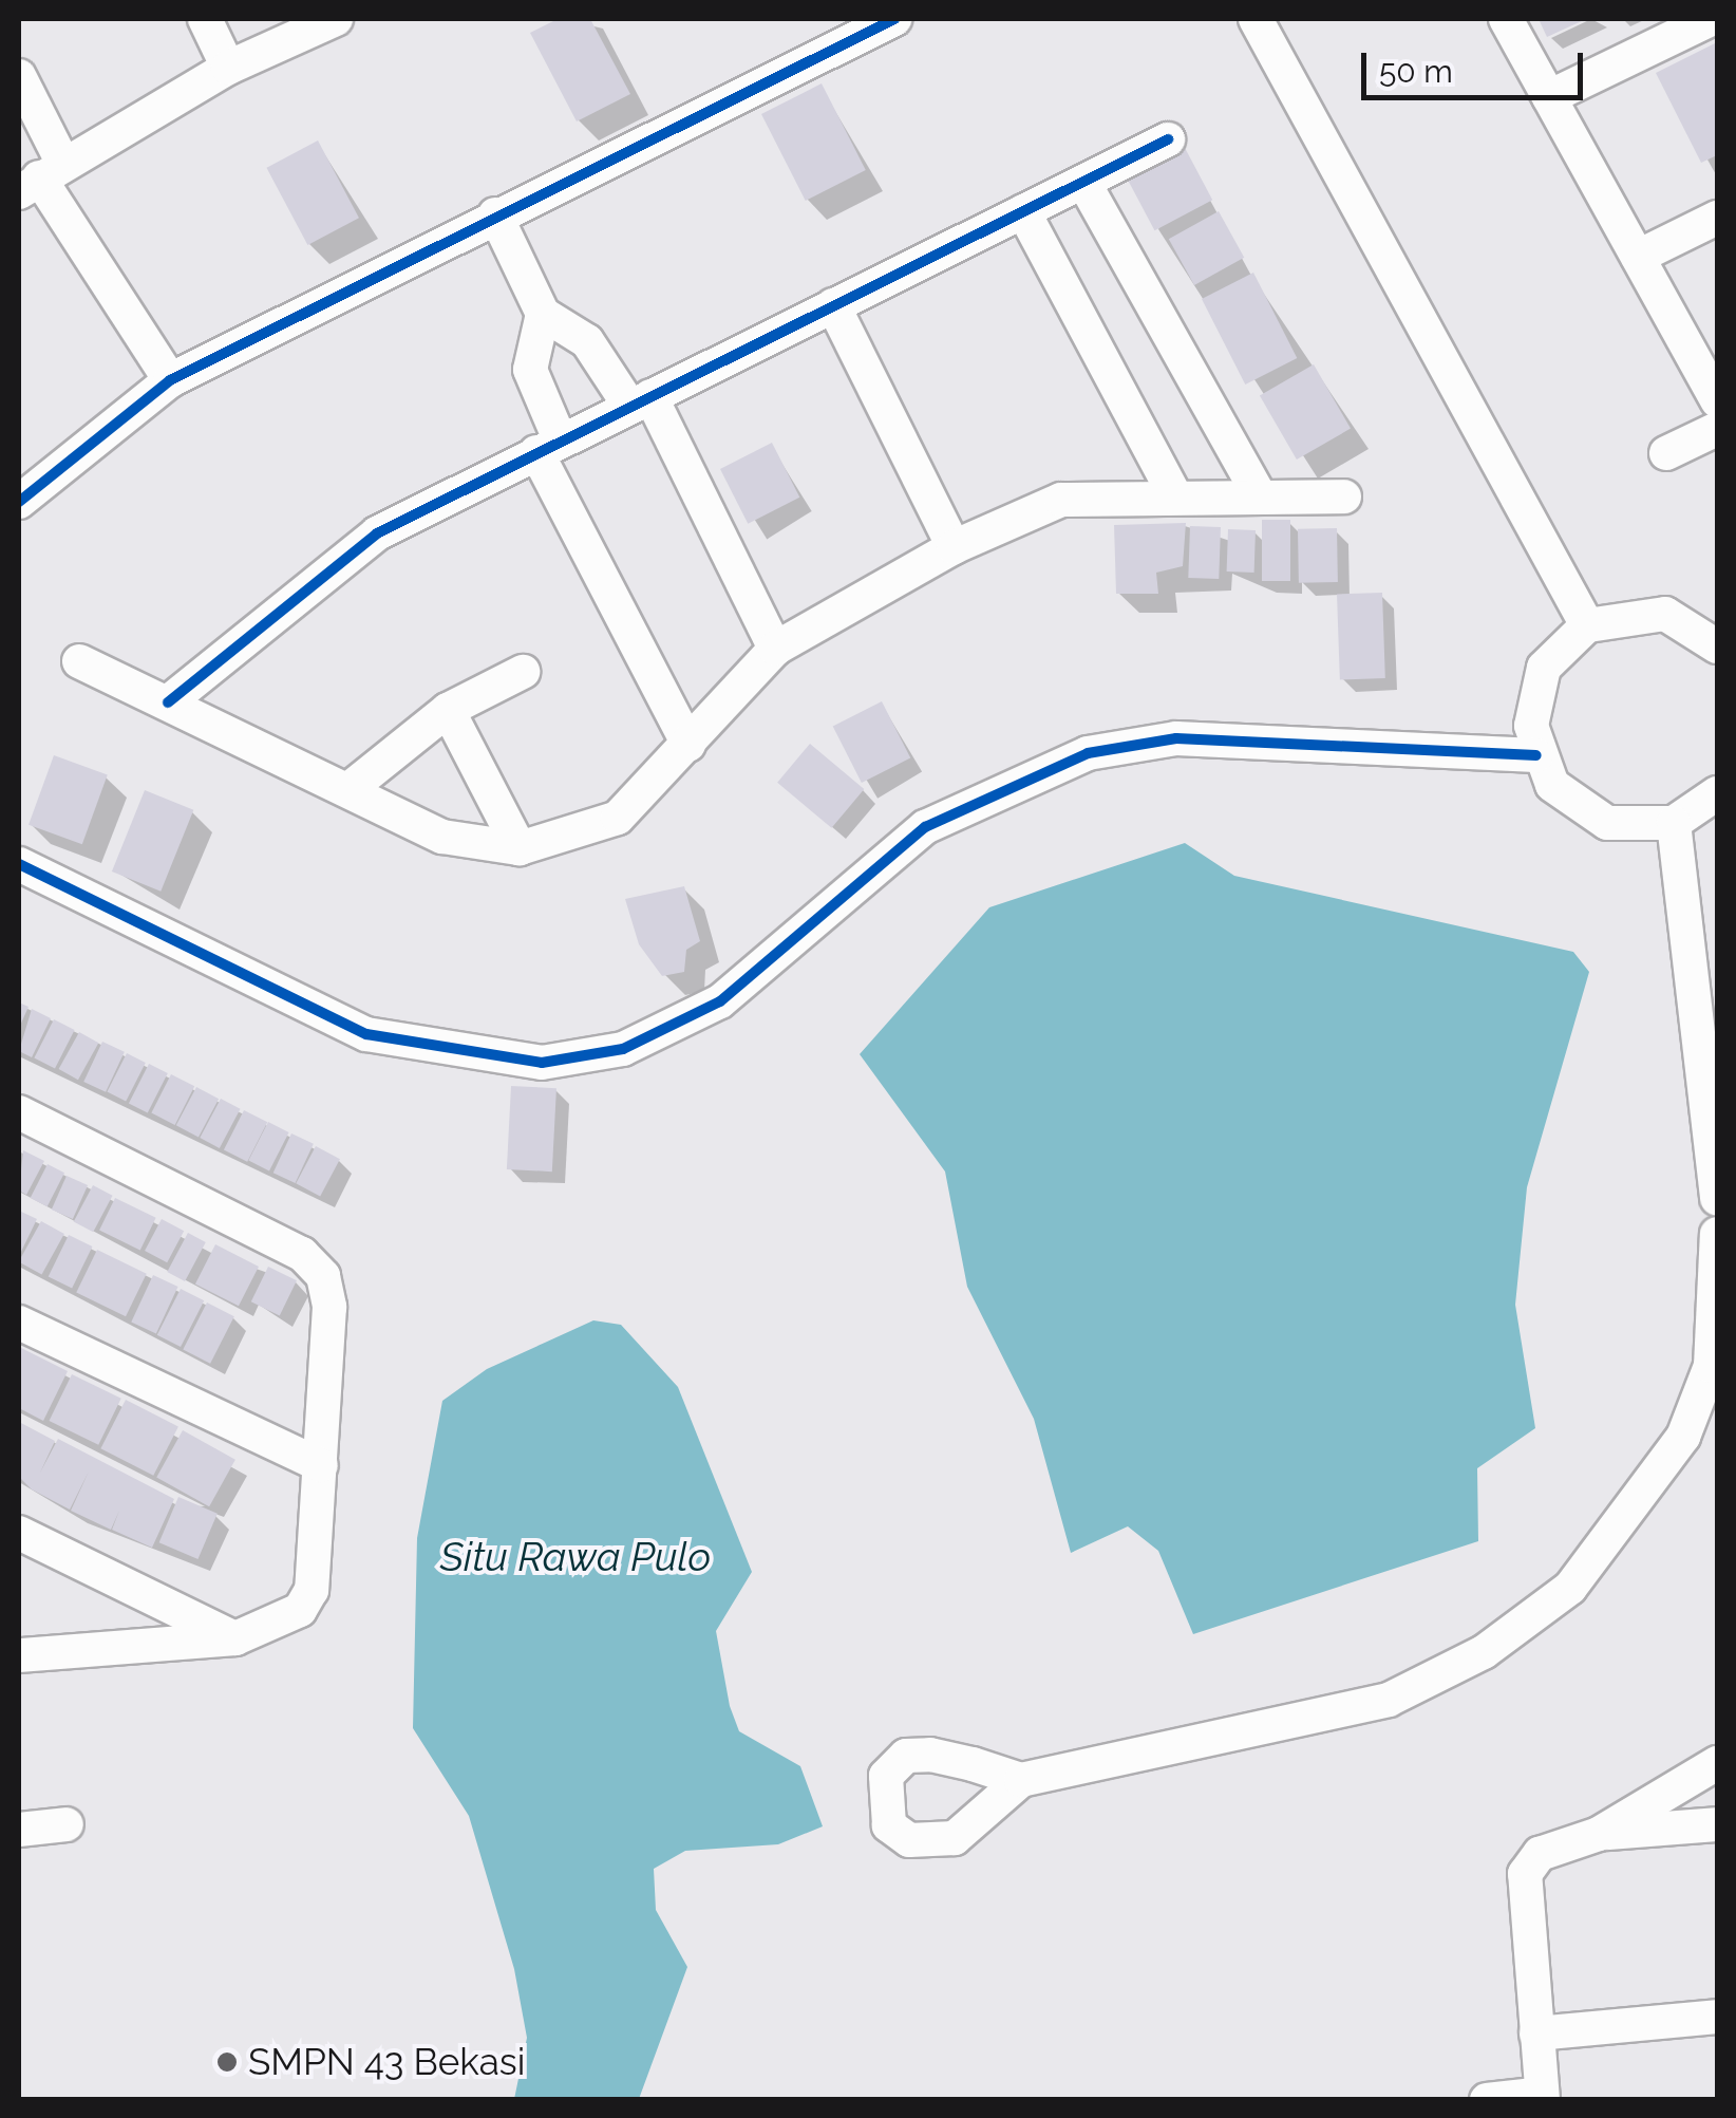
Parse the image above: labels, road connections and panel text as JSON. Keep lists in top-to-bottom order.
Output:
{
  "water": ["Situ Rawa Pulo"],
  "places": ["SMPN 43 Bekasi"],
  "scale_bar": "50 m"
}
